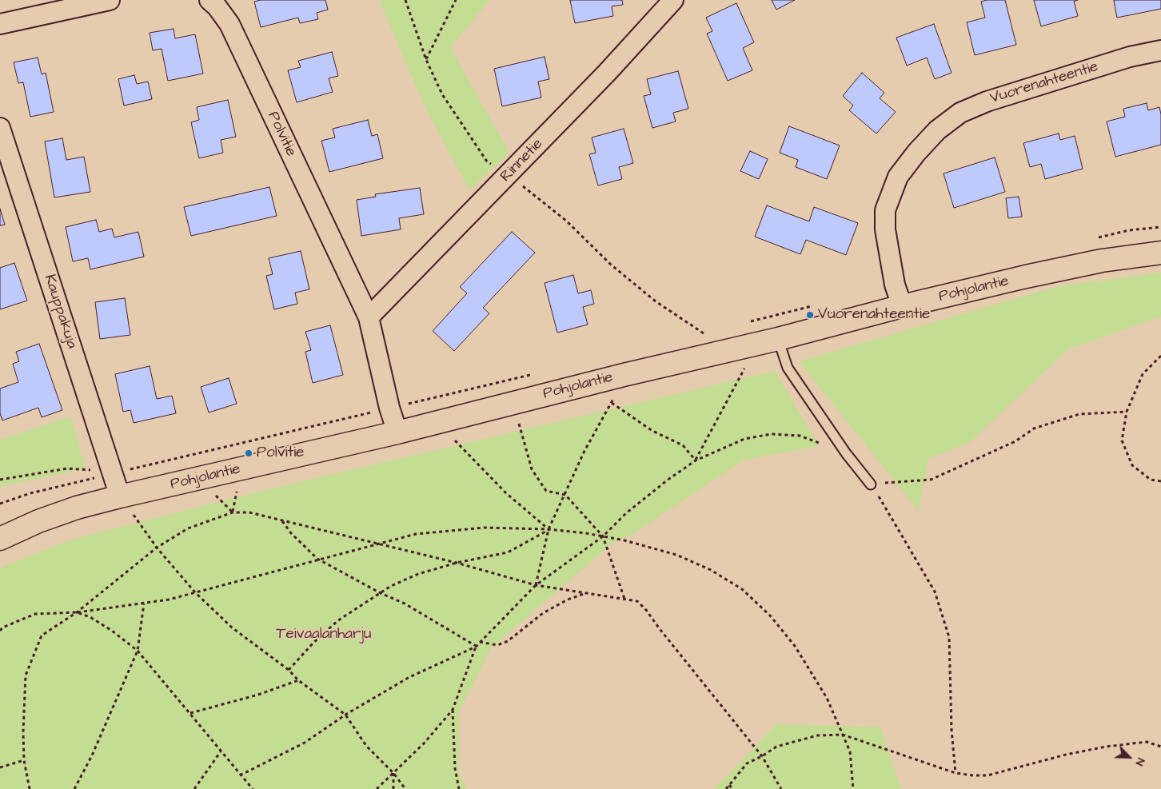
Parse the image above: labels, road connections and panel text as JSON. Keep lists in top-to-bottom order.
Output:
{
  "streets": {
    "main road": ["Pohjolantie"],
    "street": [
      "Vuorenahteentie",
      "Polvitie",
      "Rinnetie",
      "Kauppakuja"
    ]
  },
  "crossings": [
    ["Vuorenahteentie", "Pohjolantie"],
    ["Polvitie", "Rinnetie"],
    ["Polvitie", "Pohjolantie"],
    ["Pohjolantie", "Kauppakuja"]
  ],
  "parks": ["Teivaalanharju"],
  "places": ["Vuorenahteentie", "Polvitie"],
  "north": "bottom right"
}
